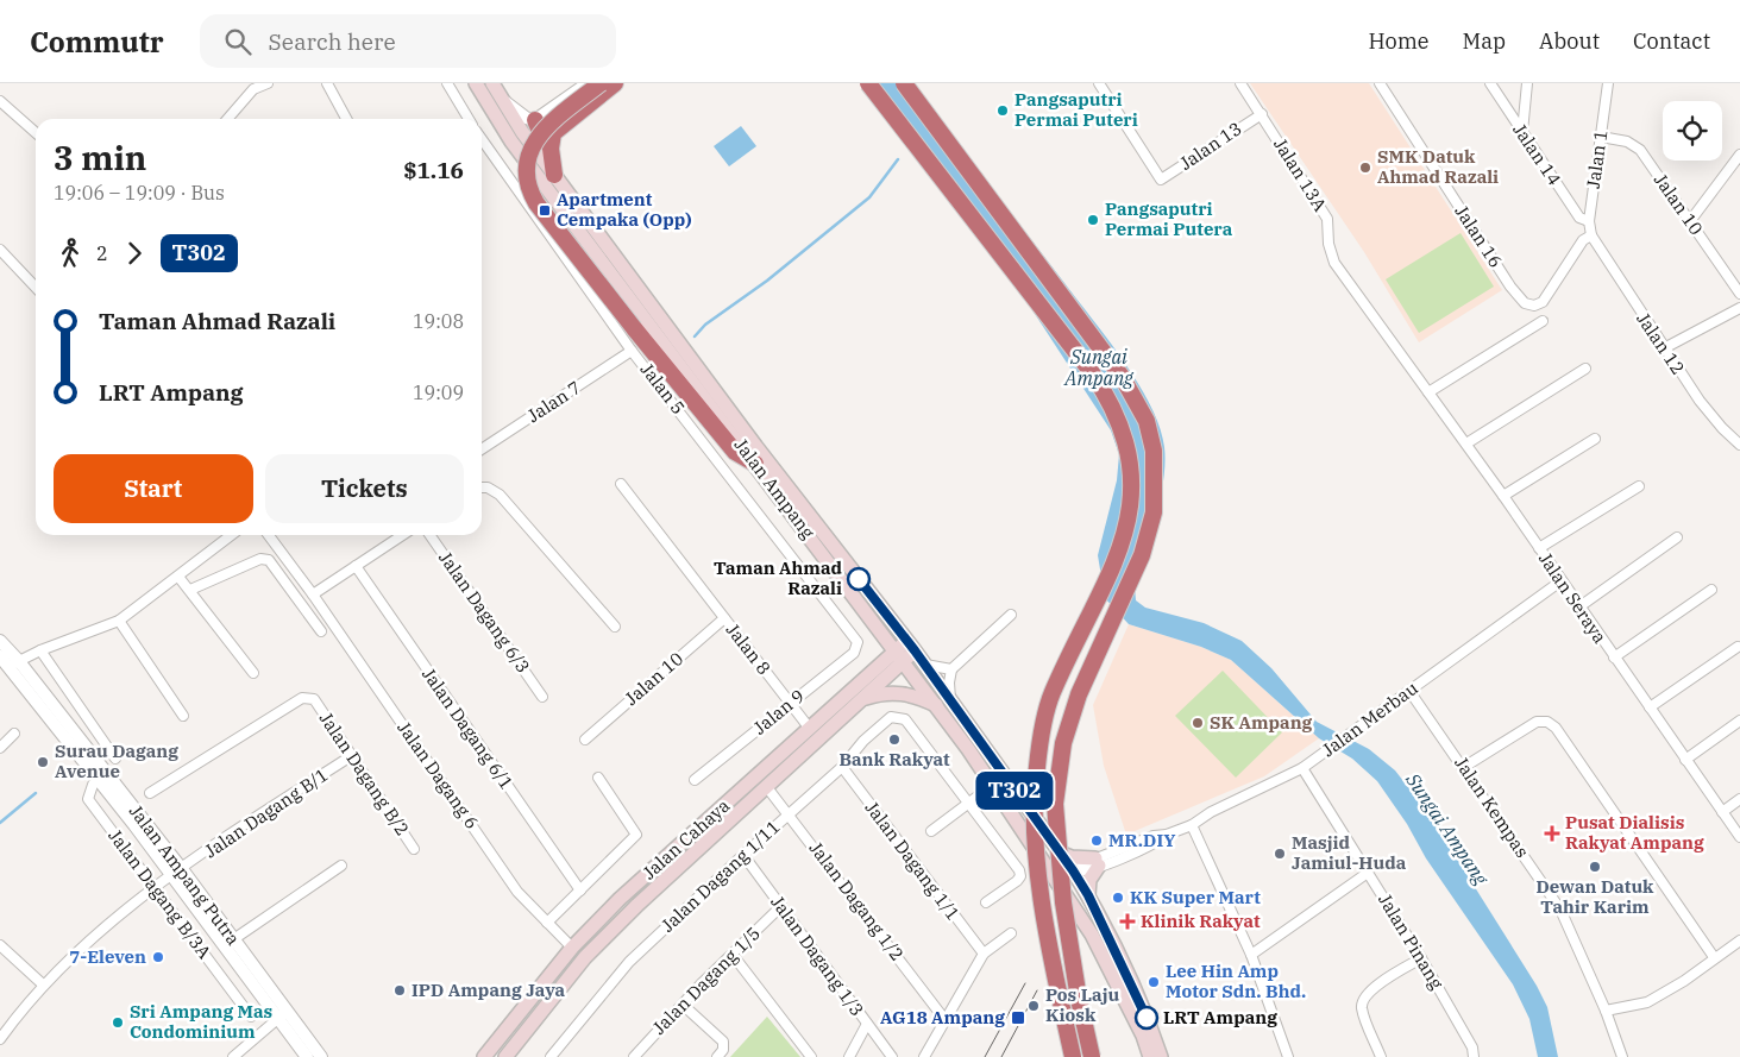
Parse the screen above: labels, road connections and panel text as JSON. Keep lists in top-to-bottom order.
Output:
{
  "streets": {
    "main road": ["Jalan Ampang", "Jalan Cahaya"],
    "street": [
      "Jalan 13",
      "Jalan 14",
      "Jalan 1",
      "Jalan 13A",
      "Jalan 10",
      "Jalan 16",
      "Jalan 12",
      "Jalan 5",
      "Jalan 7",
      "Jalan Seraya",
      "Jalan Dagang 6/3",
      "Jalan 8",
      "Jalan 9",
      "Jalan Merbau",
      "Jalan Dagang 6/1",
      "Jalan Dagang B/2",
      "Jalan Dagang 6",
      "Jalan Kempas",
      "Jalan Dagang B/1",
      "Jalan Dagang 1/1",
      "Jalan Ampang Putra",
      "Jalan Dagang 1/11",
      "Jalan Dagang B/3A",
      "Jalan Dagang 1/2",
      "Jalan Pinang",
      "Jalan Dagang 1/3",
      "Jalan Dagang 1/5"
    ]
  },
  "crossings": [
    ["Jalan 13", "Jalan 13A"],
    ["Jalan 14", "Jalan 1"],
    ["Jalan 1", "Jalan 10"],
    ["Jalan 1", "Jalan 16"],
    ["Jalan 1", "Jalan 12"],
    ["Jalan 13A", "Jalan Seraya"],
    ["Jalan 10", "Jalan 8"],
    ["Jalan 16", "Jalan 12"],
    ["Jalan 5", "Jalan 7"],
    ["Jalan 5", "Jalan 9"],
    ["Jalan Ampang", "Jalan Merbau"],
    ["Jalan Ampang", "Jalan Cahaya"],
    ["Jalan Seraya", "Jalan Merbau"],
    ["Jalan 8", "Jalan 9"],
    ["Jalan 8", "Jalan Cahaya"],
    ["Jalan Merbau", "Jalan Kempas"],
    ["Jalan Merbau", "Jalan Pinang"],
    ["Jalan Dagang B/2", "Jalan Dagang B/1"],
    ["Jalan Dagang 6", "Jalan Cahaya"],
    ["Jalan Dagang B/1", "Jalan Ampang Putra"],
    ["Jalan Dagang B/1", "Jalan Dagang B/3A"],
    ["Jalan Cahaya", "Jalan Dagang 1/2"],
    ["Jalan Dagang 1/1", "Jalan Dagang 1/11"],
    ["Jalan Ampang Putra", "Jalan Dagang B/3A"],
    ["Jalan Dagang 1/11", "Jalan Dagang 1/2"],
    ["Jalan Dagang 1/11", "Jalan Dagang 1/3"],
    ["Jalan Dagang 1/3", "Jalan Dagang 1/5"]
  ],
  "water": ["Sungai Ampang"],
  "places": {
    "other": [
      "Pangsaputri Permai Puteri",
      "SMK Datuk Ahmad Razali",
      "Pangsaputri Permai Putera",
      "Taman Ahmad Razali",
      "SK Ampang",
      "Bank Rakyat",
      "Surau Dagang Avenue",
      "MR.DIY",
      "Masjid Jamiul-Huda",
      "Dewan Datuk Tahir Karim",
      "KK Super Mart",
      "7-Eleven",
      "Lee Hin Amp Motor Sdn. Bhd.",
      "IPD Ampang Jaya",
      "Pos Laju Kiosk",
      "LRT Ampang",
      "Sri Ampang Mas Condominium"
    ],
    "transit": ["Apartment Cempaka (Opp)", "AG18 Ampang"],
    "health": ["Pusat Dialisis Rakyat Ampang", "Klinik Rakyat"]
  },
  "lines": ["bus line T302"],
  "page": {
    "header": "Commutr",
    "search": "Search here",
    "nav": [
      "Home",
      "Map",
      "About",
      "Contact"
    ],
    "on_map": "T302",
    "heading": ["3 min", "19:06 – 19:09 · Bus", "$1.16"],
    "legs": ["2", "T302"],
    "list": [
      {
        "name": "Taman Ahmad Razali",
        "value": "19:08"
      },
      {
        "name": "LRT Ampang",
        "value": "19:09"
      }
    ],
    "buttons": ["Start", "Tickets"]
  }
}
